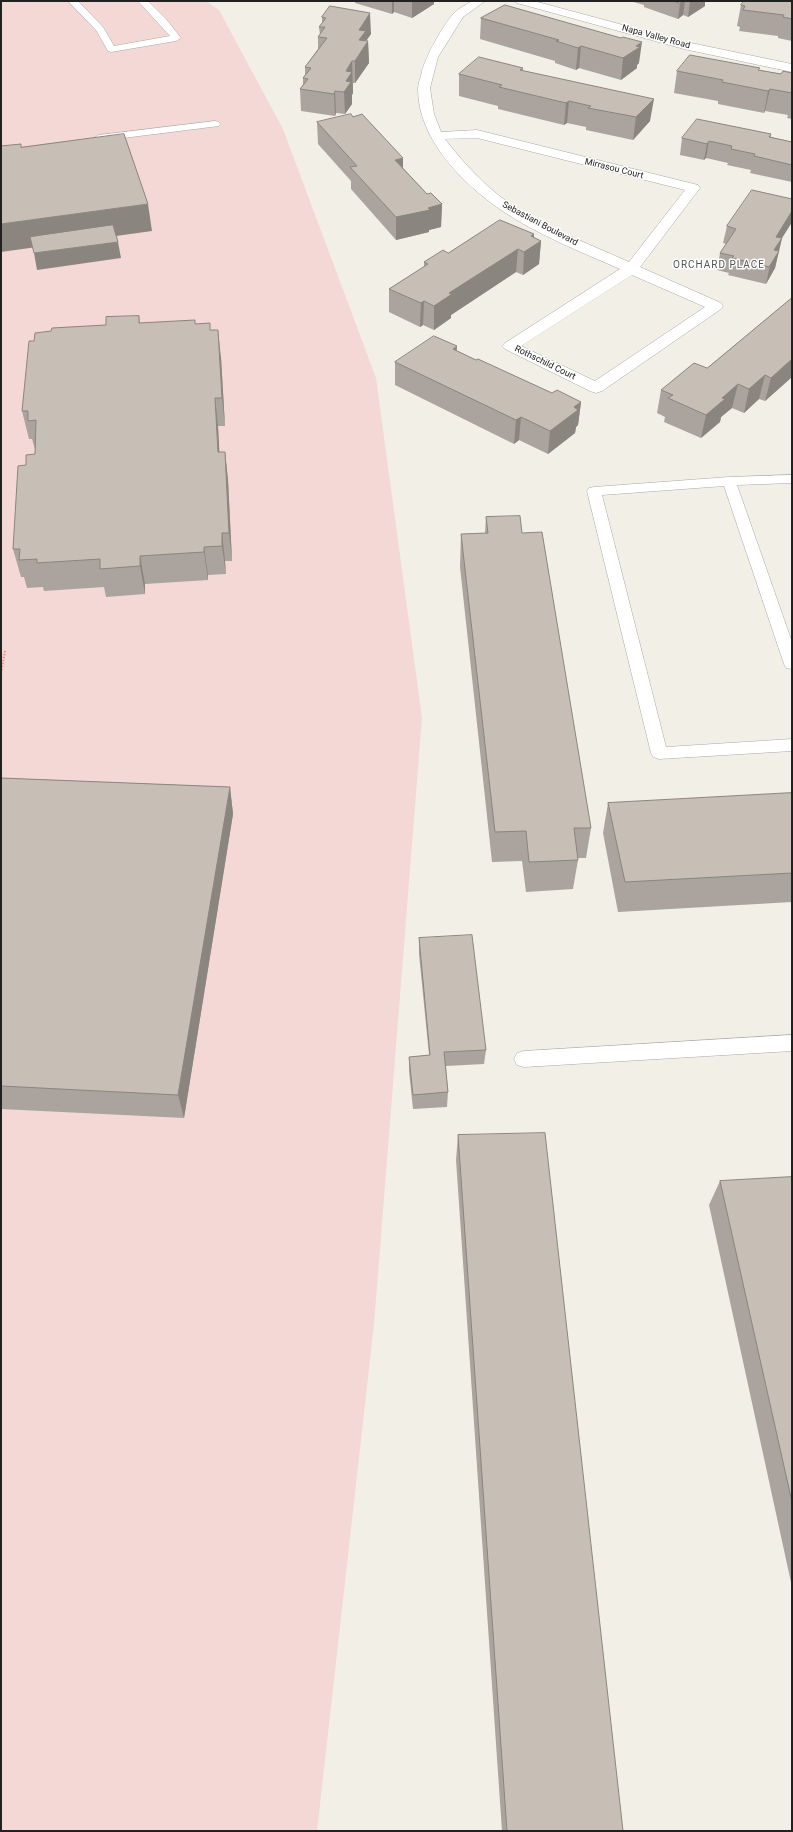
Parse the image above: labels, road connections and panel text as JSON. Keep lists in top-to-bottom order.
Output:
{
  "streets": {
    "street": [
      "Napa Valley Road",
      "Mirrasou Court",
      "Sebastiani Boulevard",
      "Rothschild Court"
    ]
  },
  "crossings": [
    ["Mirrasou Court", "Sebastiani Boulevard"],
    ["Mirrasou Court", "Rothschild Court"],
    ["Sebastiani Boulevard", "Rothschild Court"]
  ],
  "districts": ["ORCHARD PLACE"]
}
